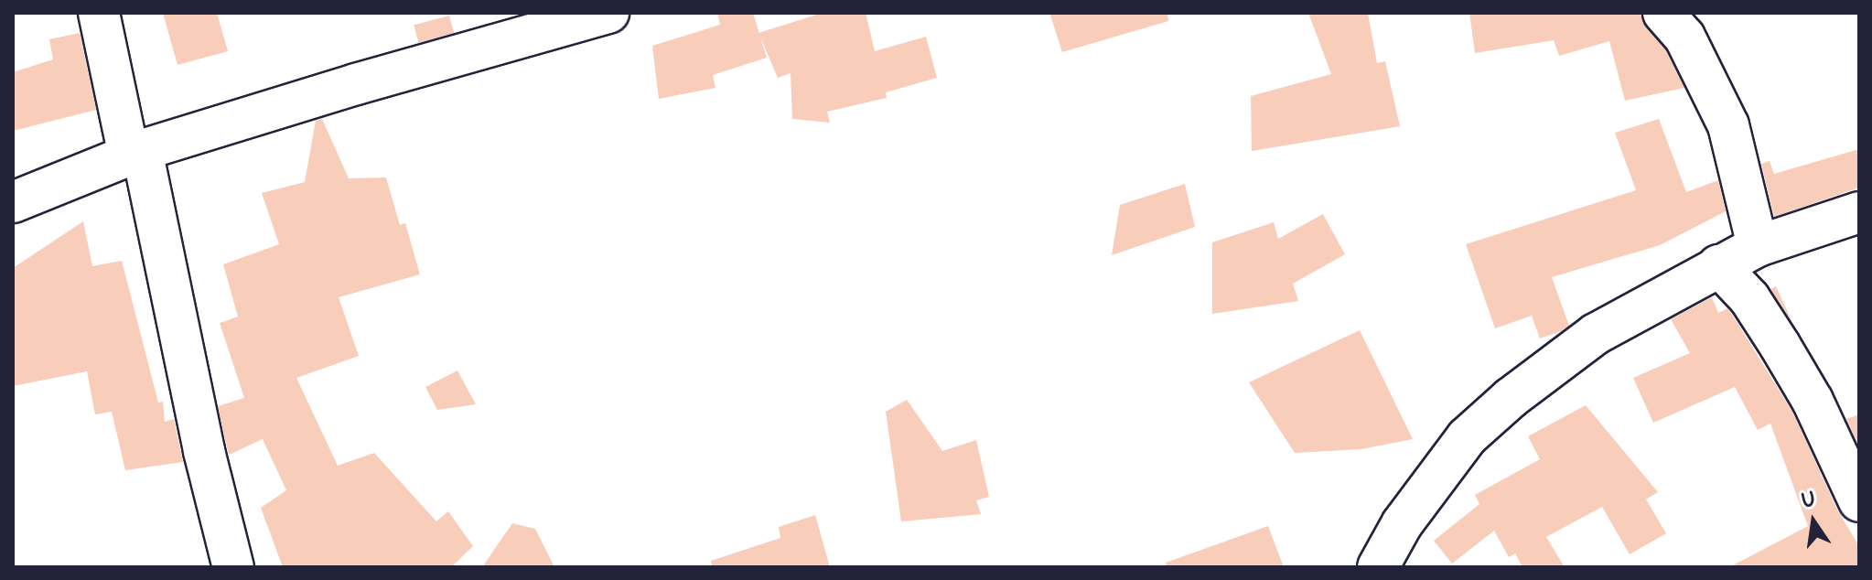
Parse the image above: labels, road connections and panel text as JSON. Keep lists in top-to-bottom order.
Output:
{
  "north": "top"
}
